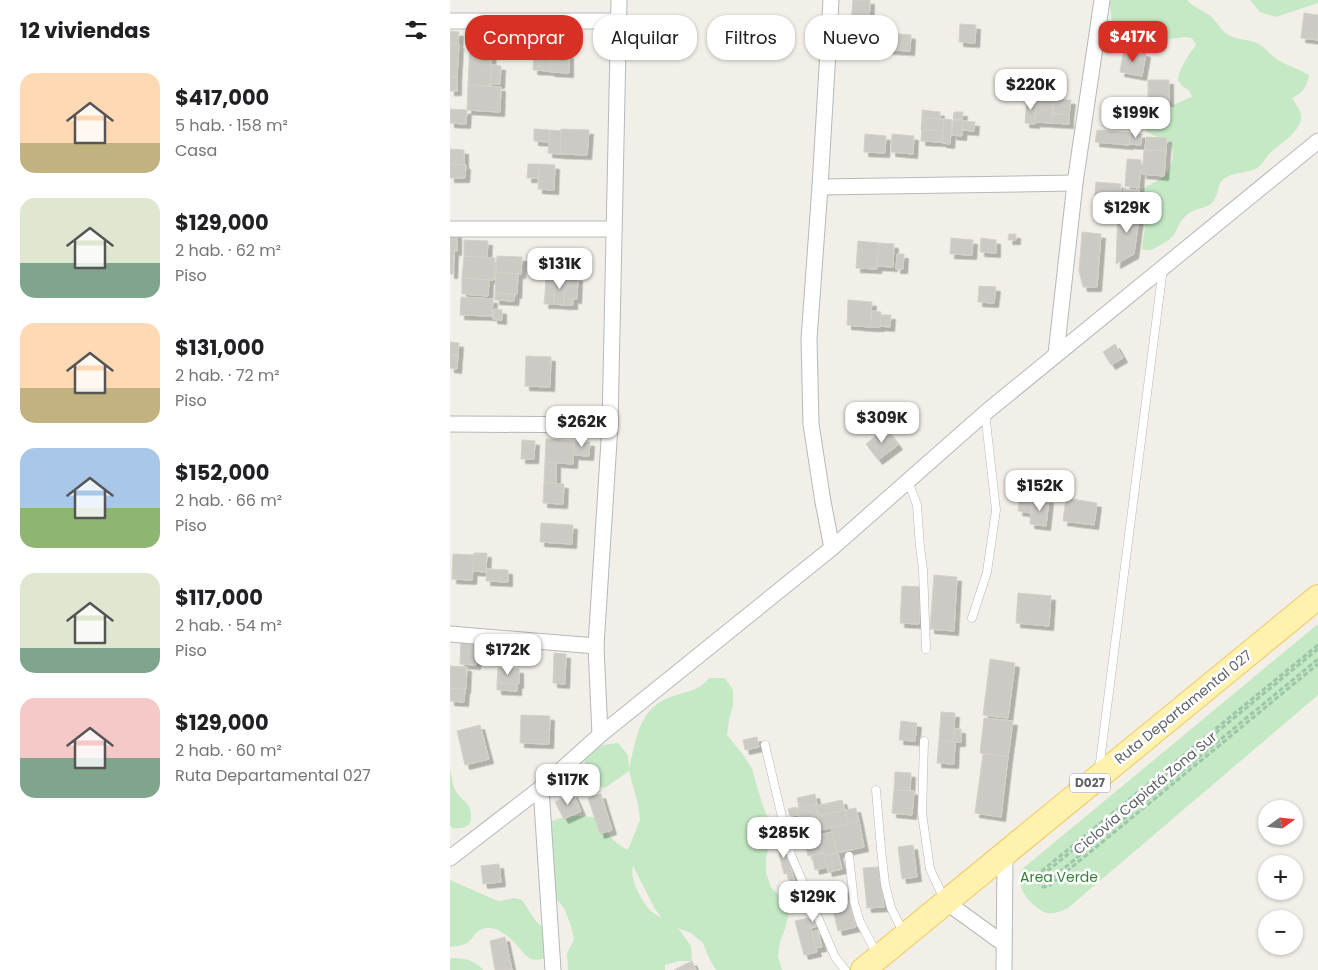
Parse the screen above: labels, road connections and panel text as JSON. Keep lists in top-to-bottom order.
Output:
{
  "streets": {
    "main road": ["Ruta Departamental 027", "D027"],
    "path": ["Ciclovía Capiatá Zona Sur"]
  },
  "parks": ["Area Verde"],
  "north": "right",
  "page": {
    "heading": "12 viviendas",
    "chip": [
      "Comprar",
      "Alquilar",
      "Filtros",
      "Nuevo"
    ],
    "price": [
      "$417K",
      "$220K",
      "$199K",
      "$129K",
      "$131K",
      "$309K",
      "$262K",
      "$152K",
      "$172K",
      "$117K",
      "$285K",
      "$129K"
    ],
    "list": [
      {
        "name": "$417,000",
        "note": "5 hab. · 158 m² · Casa"
      },
      {
        "name": "$129,000",
        "note": "2 hab. · 62 m² · Piso"
      },
      {
        "name": "$131,000",
        "note": "2 hab. · 72 m² · Piso"
      },
      {
        "name": "$152,000",
        "note": "2 hab. · 66 m² · Piso"
      },
      {
        "name": "$117,000",
        "note": "2 hab. · 54 m² · Piso"
      },
      {
        "name": "$129,000",
        "note": "2 hab. · 60 m² · Ruta Departamental 027"
      }
    ],
    "map_buttons": ["+", "−"]
  }
}
